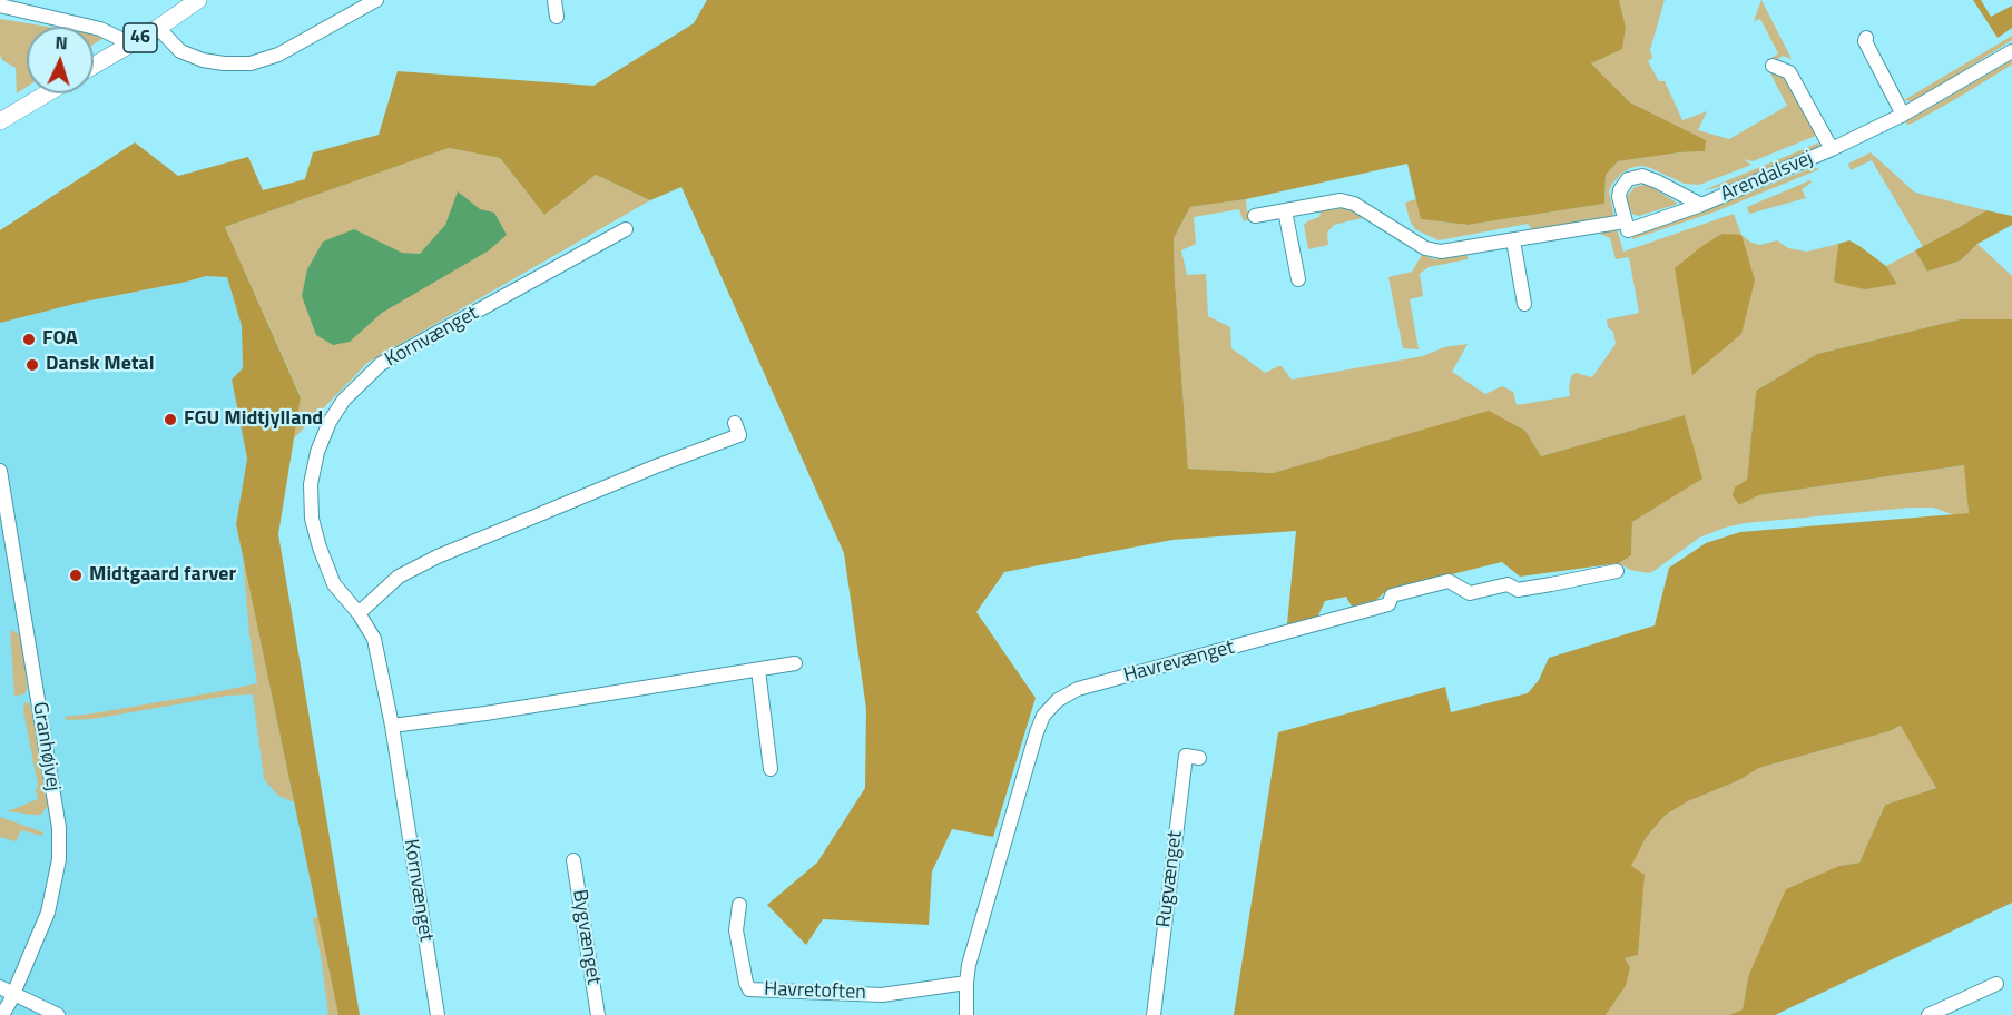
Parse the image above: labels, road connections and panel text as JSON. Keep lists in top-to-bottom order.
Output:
{
  "streets": {
    "main road": ["46"],
    "street": [
      "Arendalsvej",
      "Kornvænget",
      "Havrevænget",
      "Granhøjvej",
      "Rugvænget",
      "Bygvænget",
      "Havretoften"
    ]
  },
  "crossings": [
    ["Havrevænget", "Havretoften"]
  ],
  "places": [
    "FOA",
    "Dansk Metal",
    "FGU Midtjylland",
    "Midtgaard farver"
  ],
  "north": "top"
}
